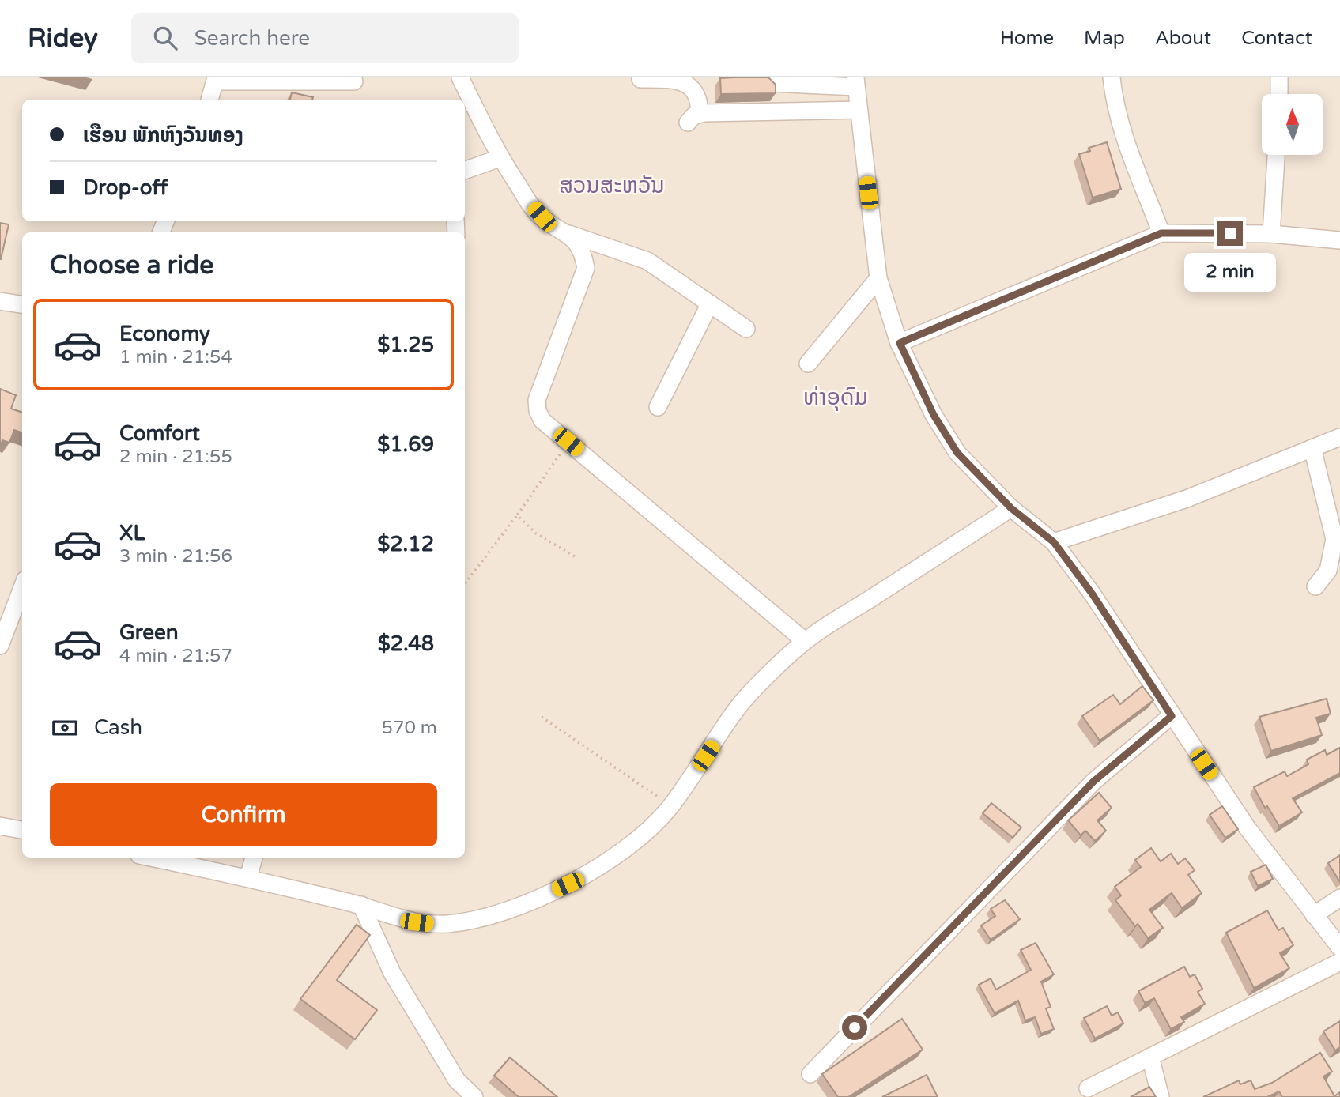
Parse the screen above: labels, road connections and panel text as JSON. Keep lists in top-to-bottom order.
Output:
{
  "districts": ["ສວນສະຫວັນ", "ທ່າອຸດົມ"],
  "north": "top",
  "page": {
    "header": "Ridey",
    "search": "Search here",
    "nav": [
      "Home",
      "Map",
      "About",
      "Contact"
    ],
    "banner": ["ເຮືອນ ພັກຫົງວັນທອງ", "Drop-off"],
    "heading": "Choose a ride",
    "bubble": "2 min",
    "list": [
      {
        "name": "Economy",
        "note": "1 min · 21:54",
        "value": "$1.25"
      },
      {
        "name": "Comfort",
        "note": "2 min · 21:55",
        "value": "$1.69"
      },
      {
        "name": "XL",
        "note": "3 min · 21:56",
        "value": "$2.12"
      },
      {
        "name": "Green",
        "note": "4 min · 21:57",
        "value": "$2.48"
      }
    ],
    "pay": ["Cash", "570 m"],
    "buttons": "Confirm"
  }
}
